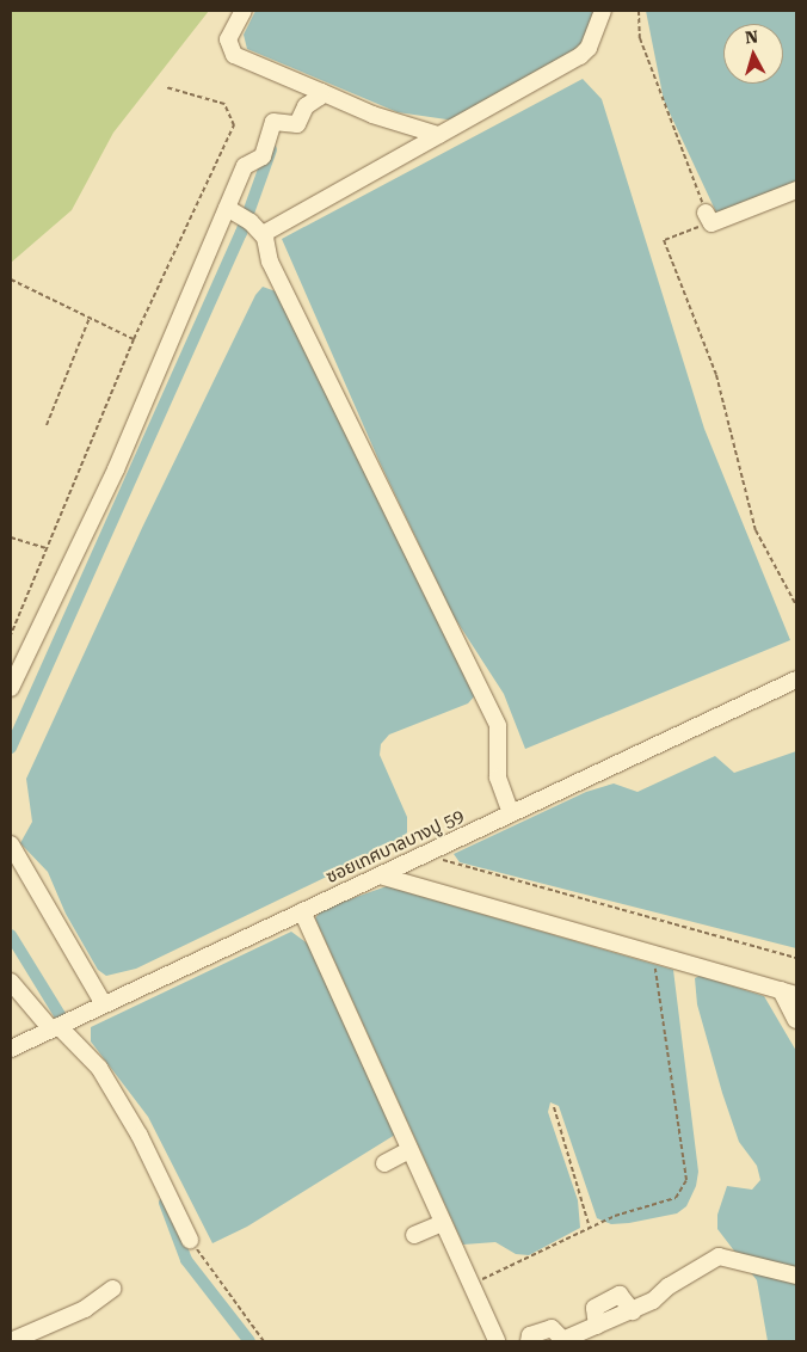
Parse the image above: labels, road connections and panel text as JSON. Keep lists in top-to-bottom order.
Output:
{
  "streets": {
    "street": ["ซอยเทศบาลบางปู 59"]
  },
  "north": "top"
}
